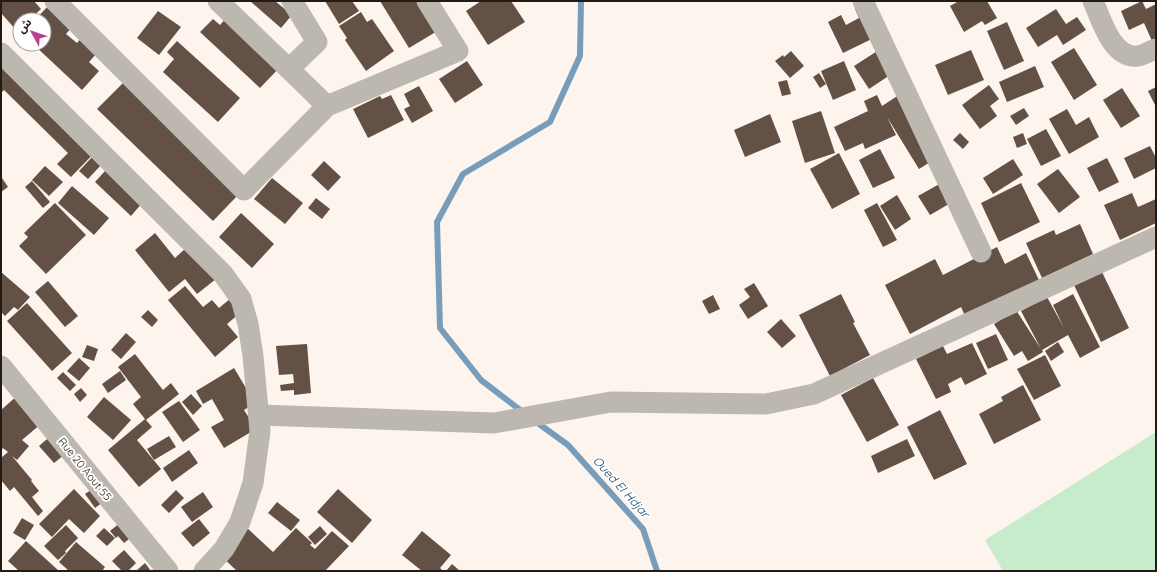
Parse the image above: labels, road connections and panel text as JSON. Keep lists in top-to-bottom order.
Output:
{
  "streets": {
    "street": ["Rue 20 Aout 55"]
  },
  "water": ["Oued El Hdjar"],
  "north": "top left"
}
